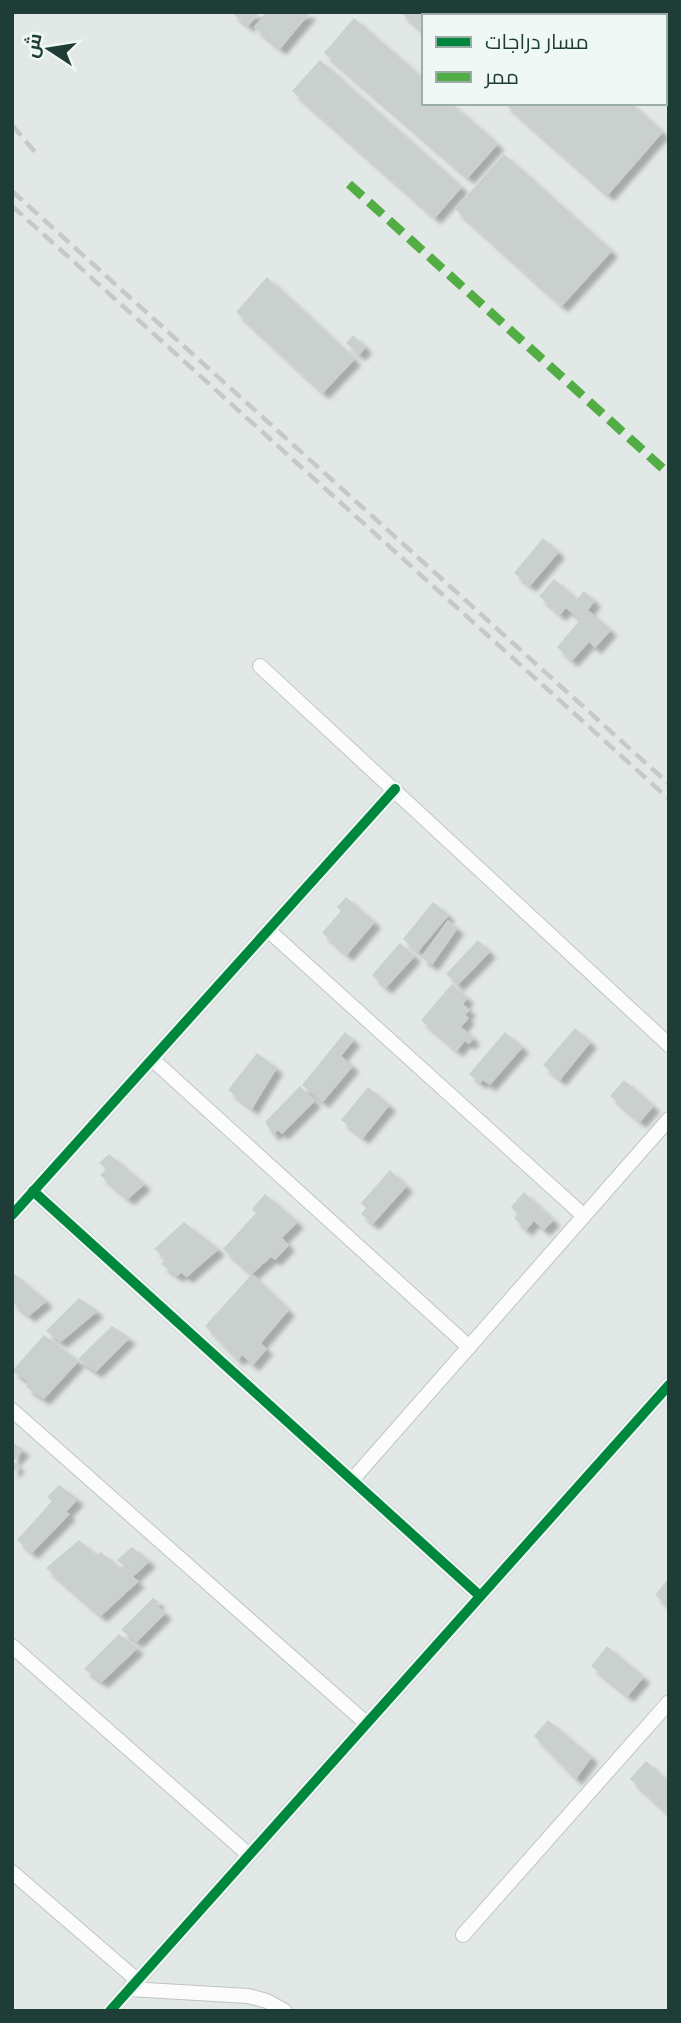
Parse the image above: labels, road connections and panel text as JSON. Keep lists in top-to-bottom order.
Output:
{
  "legend": ["مسار دراجات", "ممر"],
  "north": "left"
}
